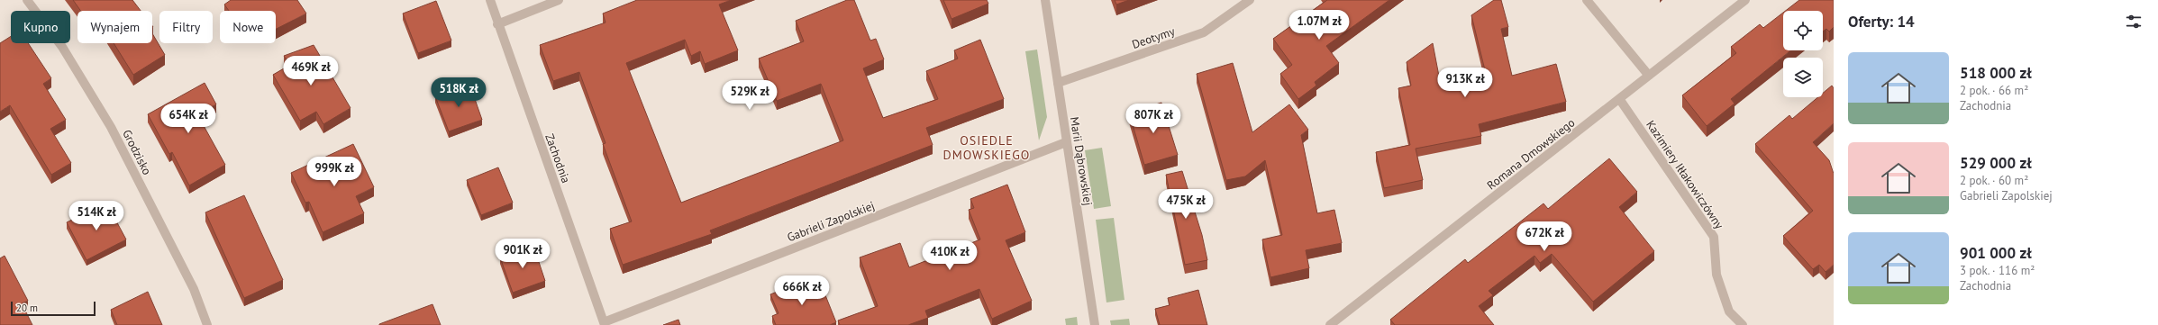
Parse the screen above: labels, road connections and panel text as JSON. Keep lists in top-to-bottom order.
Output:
{
  "streets": {
    "street": [
      "Deotymy",
      "Grodzisko",
      "Romana Dmowskiego",
      "Zachodnia",
      "Marii Dąbrowskiej",
      "Kazimiery Iłłakowiczówny",
      "Gabrieli Zapolskiej"
    ]
  },
  "crossings": [
    ["Deotymy", "Marii Dąbrowskiej"],
    ["Romana Dmowskiego", "Kazimiery Iłłakowiczówny"],
    ["Zachodnia", "Gabrieli Zapolskiej"],
    ["Marii Dąbrowskiej", "Gabrieli Zapolskiej"]
  ],
  "districts": ["OSIEDLE DMOWSKIEGO"],
  "scale_bar": "20 m",
  "page": {
    "heading": "Oferty: 14",
    "price": [
      "1.07M zł",
      "469K zł",
      "913K zł",
      "518K zł",
      "529K zł",
      "654K zł",
      "807K zł",
      "999K zł",
      "475K zł",
      "514K zł",
      "672K zł",
      "901K zł",
      "410K zł",
      "666K zł"
    ],
    "chip": [
      "Kupno",
      "Wynajem",
      "Filtry",
      "Nowe"
    ],
    "list": [
      {
        "name": "518 000 zł",
        "note": "2 pok. · 66 m² · Zachodnia"
      },
      {
        "name": "529 000 zł",
        "note": "2 pok. · 60 m² · Gabrieli Zapolskiej"
      },
      {
        "name": "901 000 zł",
        "note": "3 pok. · 116 m² · Zachodnia"
      }
    ],
    "scale": "20 m"
  }
}
